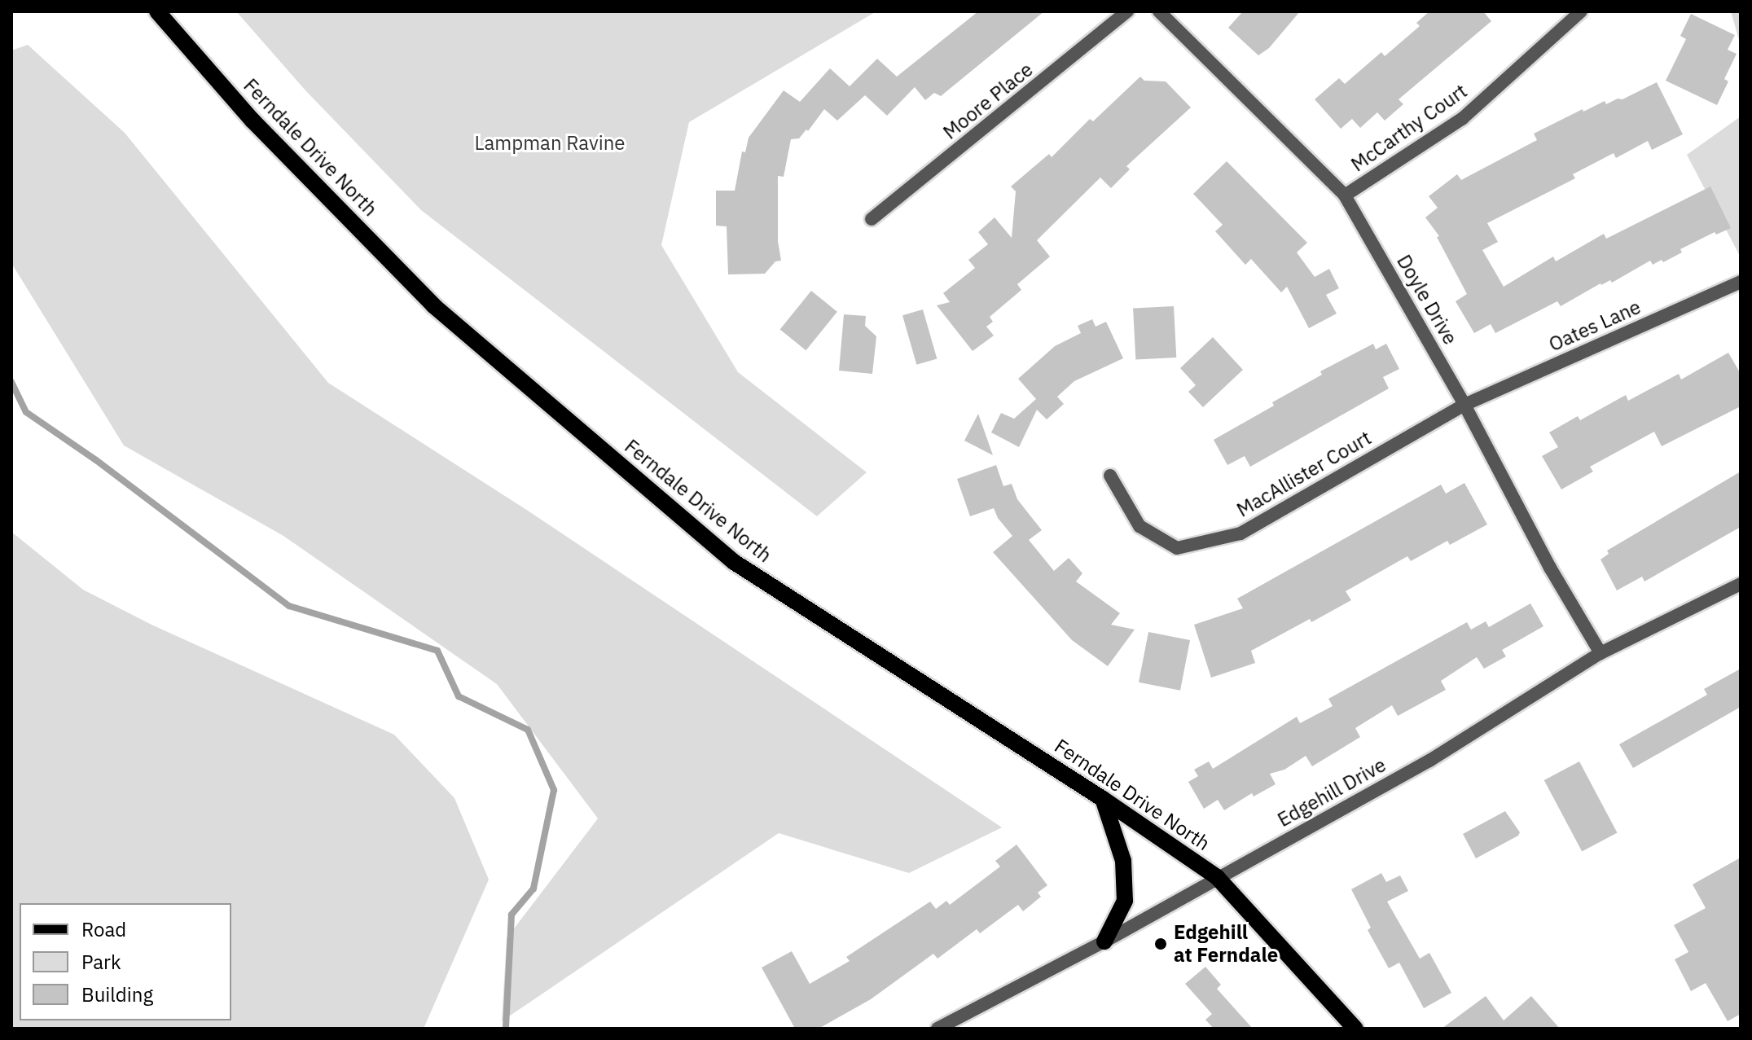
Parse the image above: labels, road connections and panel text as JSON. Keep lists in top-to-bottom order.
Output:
{
  "streets": {
    "main road": ["Ferndale Drive North"],
    "street": [
      "Moore Place",
      "McCarthy Court",
      "Doyle Drive",
      "Oates Lane",
      "MacAllister Court",
      "Edgehill Drive"
    ]
  },
  "crossings": [
    ["McCarthy Court", "Doyle Drive"],
    ["Ferndale Drive North", "Edgehill Drive"],
    ["Doyle Drive", "Oates Lane"],
    ["Doyle Drive", "MacAllister Court"],
    ["Doyle Drive", "Edgehill Drive"],
    ["Oates Lane", "MacAllister Court"]
  ],
  "parks": ["Lampman Ravine"],
  "places": ["Edgehill at Ferndale"],
  "legend": ["Road", "Park", "Building"]
}
